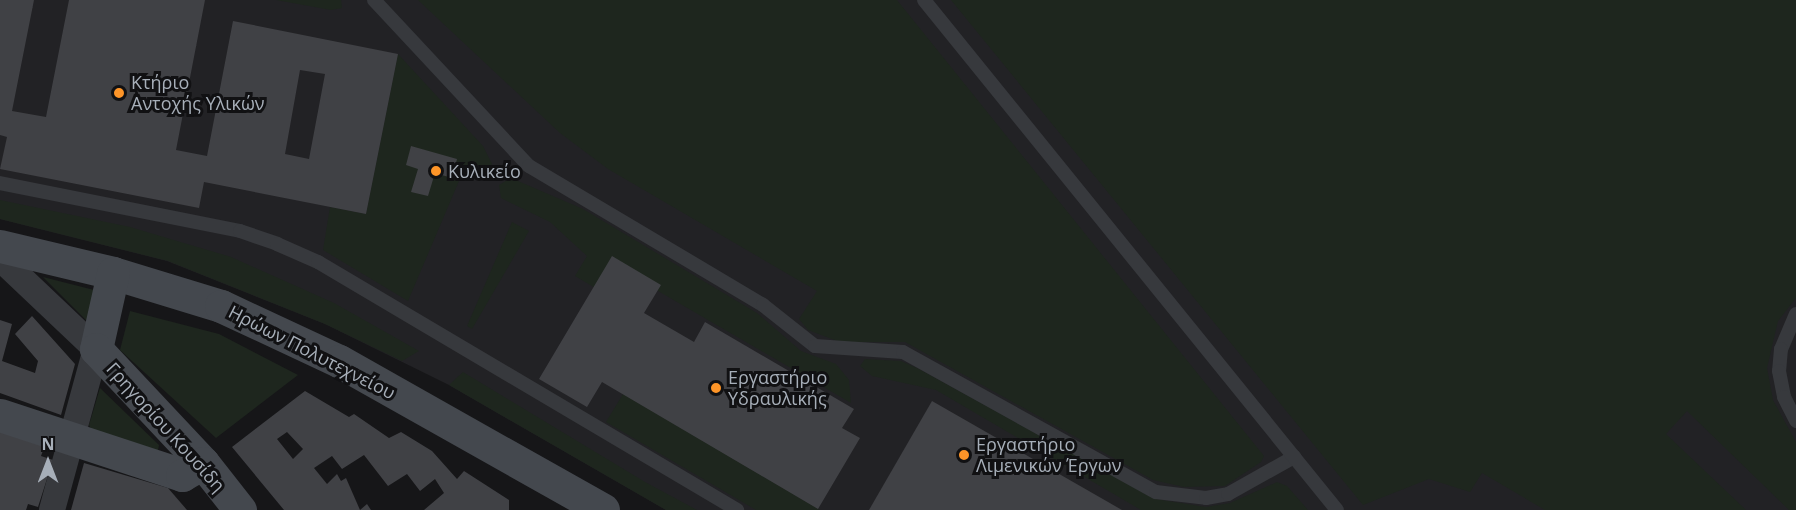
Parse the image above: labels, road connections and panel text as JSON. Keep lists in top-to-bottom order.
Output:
{
  "streets": {
    "street": ["Ηρώων Πολυτεχνείου", "Γρηγορίου Κουσίδη"]
  },
  "crossings": [
    ["Ηρώων Πολυτεχνείου", "Γρηγορίου Κουσίδη"]
  ],
  "places": [
    "Κτήριο Αντοχής Υλικών",
    "Κυλικείο",
    "Εργαστήριο Υδραυλικής",
    "Εργαστήριο Λιμενικών Έργων"
  ],
  "north": "top"
}
